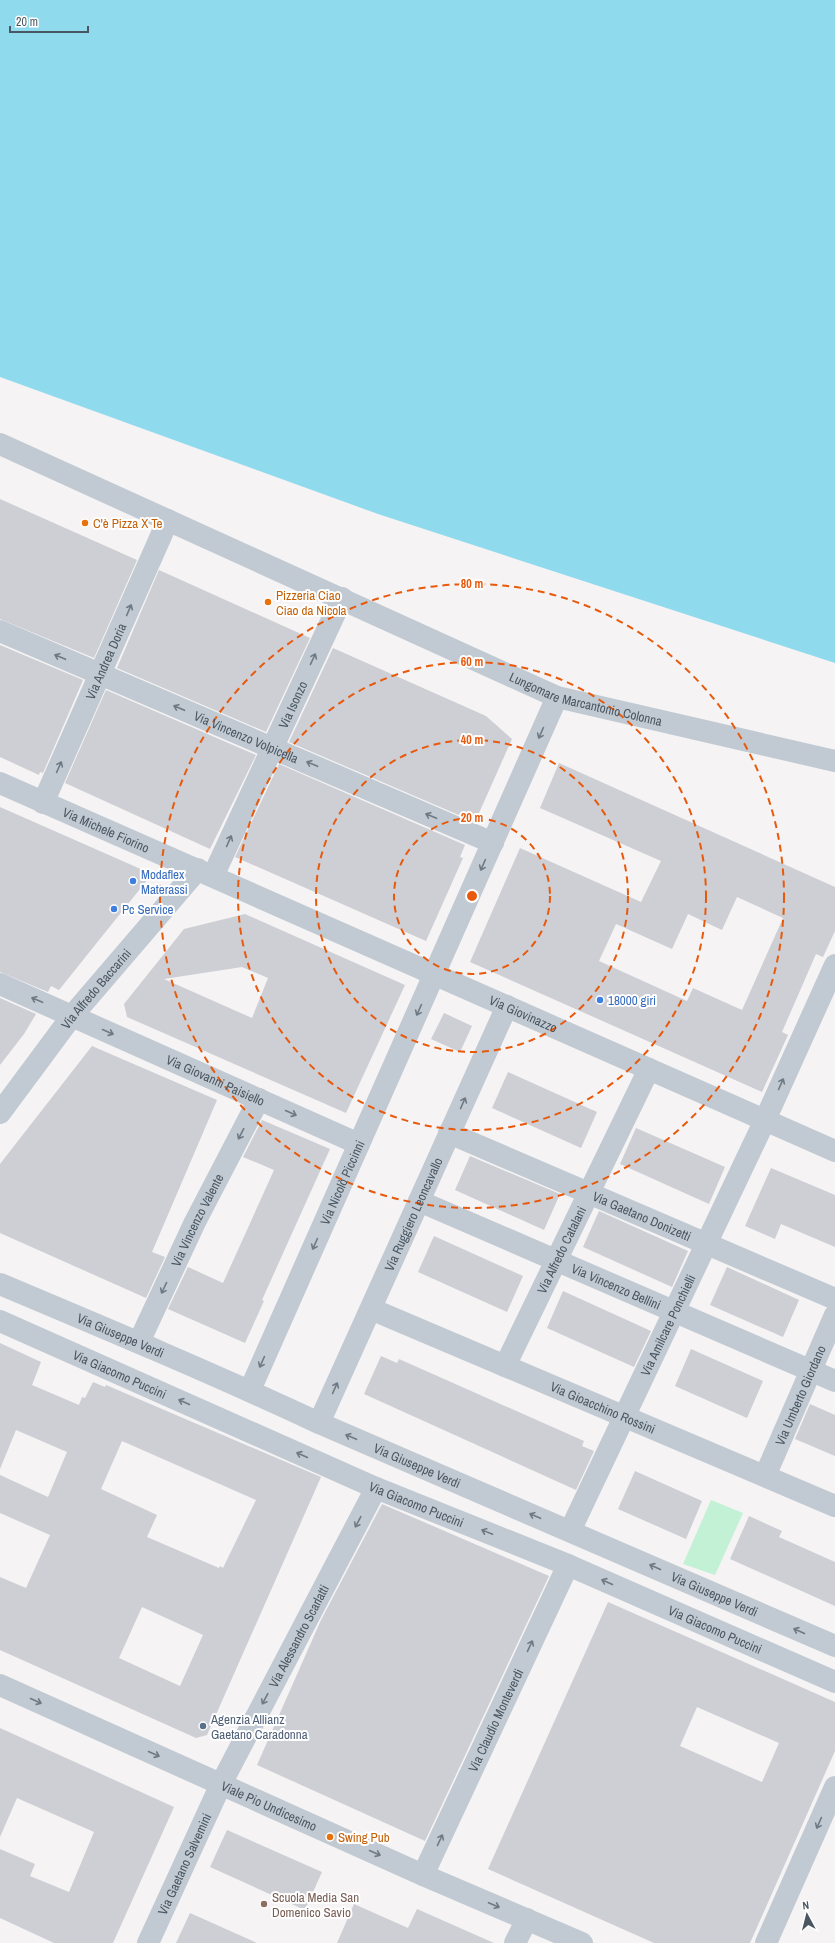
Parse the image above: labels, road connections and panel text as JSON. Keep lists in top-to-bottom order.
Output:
{
  "streets": {
    "street": [
      "Via Andrea Doria",
      "Lungomare Marcantonio Colonna",
      "Via Isonzo",
      "Via Vincenzo Volpicella",
      "Via Michele Fiorino",
      "Via Alfredo Baccarini",
      "Via Giovinazzo",
      "Via Giovanni Paisiello",
      "Via Nicolò Piccinni",
      "Via Ruggiero Leoncavallo",
      "Via Gaetano Donizetti",
      "Via Vincenzo Valente",
      "Via Alfredo Catalani",
      "Via Vincenzo Bellini",
      "Via Amilcare Ponchielli",
      "Via Giuseppe Verdi",
      "Via Giacomo Puccini",
      "Via Umberto Giordano",
      "Via Gioacchino Rossini",
      "Via Alessandro Scarlatti",
      "Via Claudio Monteverdi",
      "Viale Pio Undicesimo",
      "Via Gaetano Salvemini"
    ]
  },
  "crossings": [
    ["Via Andrea Doria", "Lungomare Marcantonio Colonna"],
    ["Via Andrea Doria", "Via Vincenzo Volpicella"],
    ["Via Andrea Doria", "Via Michele Fiorino"],
    ["Lungomare Marcantonio Colonna", "Via Isonzo"],
    ["Lungomare Marcantonio Colonna", "Via Nicolò Piccinni"],
    ["Via Isonzo", "Via Vincenzo Volpicella"],
    ["Via Isonzo", "Via Michele Fiorino"],
    ["Via Isonzo", "Via Alfredo Baccarini"],
    ["Via Isonzo", "Via Giovinazzo"],
    ["Via Vincenzo Volpicella", "Via Nicolò Piccinni"],
    ["Via Michele Fiorino", "Via Alfredo Baccarini"],
    ["Via Michele Fiorino", "Via Giovinazzo"],
    ["Via Alfredo Baccarini", "Via Giovinazzo"],
    ["Via Alfredo Baccarini", "Via Giovanni Paisiello"],
    ["Via Giovinazzo", "Via Nicolò Piccinni"],
    ["Via Giovinazzo", "Via Ruggiero Leoncavallo"],
    ["Via Giovinazzo", "Via Alfredo Catalani"],
    ["Via Giovinazzo", "Via Amilcare Ponchielli"],
    ["Via Giovanni Paisiello", "Via Nicolò Piccinni"],
    ["Via Giovanni Paisiello", "Via Vincenzo Valente"],
    ["Via Nicolò Piccinni", "Via Giuseppe Verdi"],
    ["Via Ruggiero Leoncavallo", "Via Gaetano Donizetti"],
    ["Via Ruggiero Leoncavallo", "Via Vincenzo Bellini"],
    ["Via Ruggiero Leoncavallo", "Via Giuseppe Verdi"],
    ["Via Ruggiero Leoncavallo", "Via Gioacchino Rossini"],
    ["Via Gaetano Donizetti", "Via Alfredo Catalani"],
    ["Via Gaetano Donizetti", "Via Amilcare Ponchielli"],
    ["Via Vincenzo Valente", "Via Giuseppe Verdi"],
    ["Via Alfredo Catalani", "Via Vincenzo Bellini"],
    ["Via Alfredo Catalani", "Via Gioacchino Rossini"],
    ["Via Vincenzo Bellini", "Via Amilcare Ponchielli"],
    ["Via Vincenzo Bellini", "Via Umberto Giordano"],
    ["Via Amilcare Ponchielli", "Via Giuseppe Verdi"],
    ["Via Amilcare Ponchielli", "Via Gioacchino Rossini"],
    ["Via Giacomo Puccini", "Via Alessandro Scarlatti"],
    ["Via Giacomo Puccini", "Via Claudio Monteverdi"],
    ["Via Umberto Giordano", "Via Gioacchino Rossini"],
    ["Via Alessandro Scarlatti", "Viale Pio Undicesimo"],
    ["Via Alessandro Scarlatti", "Via Gaetano Salvemini"],
    ["Via Claudio Monteverdi", "Viale Pio Undicesimo"],
    ["Viale Pio Undicesimo", "Via Gaetano Salvemini"]
  ],
  "one_way": [
    "Via Andrea Doria",
    "Via Isonzo",
    "Via Vincenzo Volpicella",
    "Via Nicolò Piccinni",
    "Via Ruggiero Leoncavallo",
    "Via Vincenzo Valente",
    "Via Giuseppe Verdi",
    "Via Giacomo Puccini",
    "Via Alessandro Scarlatti",
    "Via Claudio Monteverdi",
    "Viale Pio Undicesimo"
  ],
  "places": [
    "C'è Pizza X Te",
    "Pizzeria Ciao Ciao da Nicola",
    "Modaflex Materassi",
    "Pc Service",
    "18000 giri",
    "Agenzia Allianz Gaetano Caradonna",
    "Swing Pub",
    "Scuola Media San Domenico Savio"
  ],
  "scale_bar": "20 m",
  "north": "top",
  "rings": [
    "80 m",
    "60 m",
    "40 m",
    "20 m"
  ]
}
